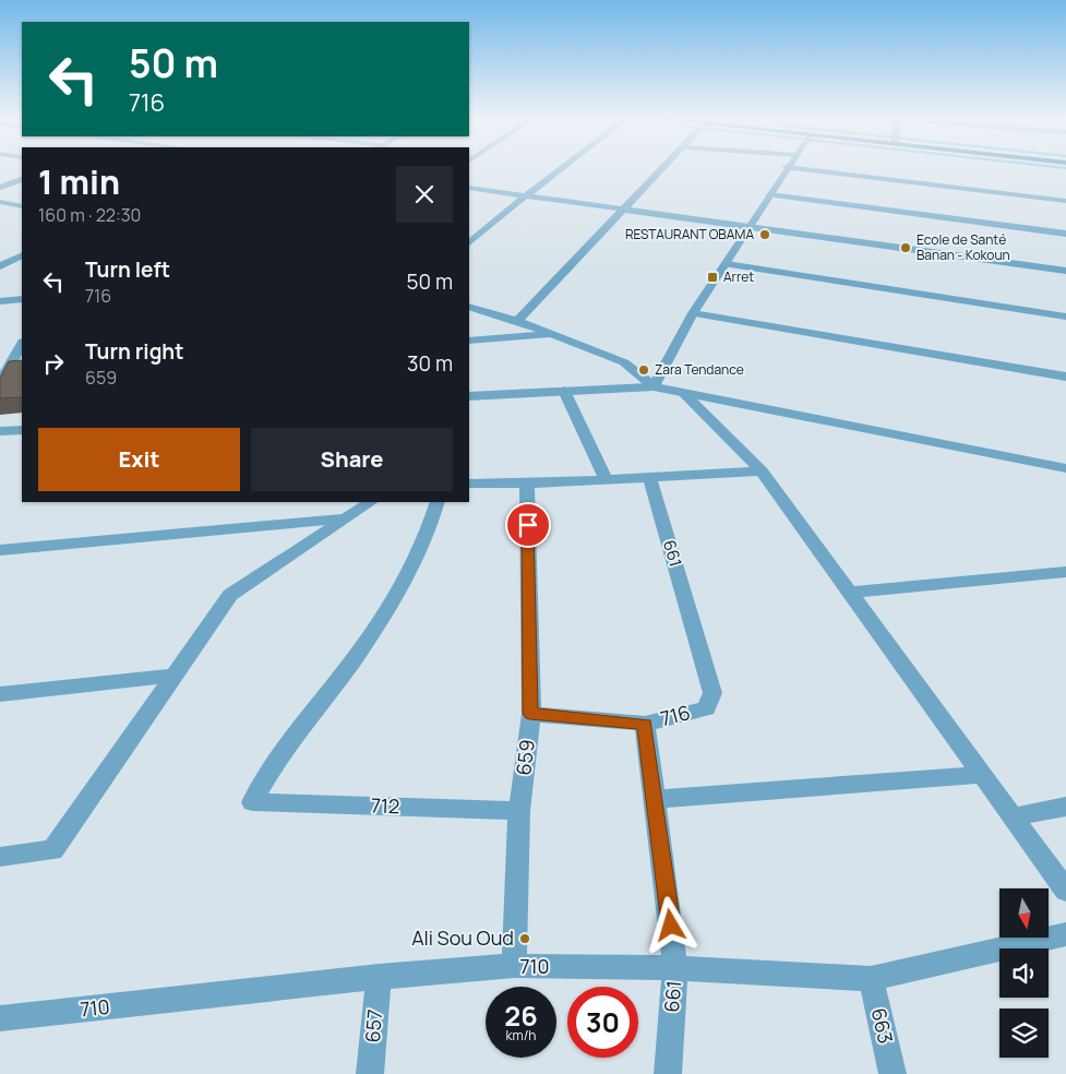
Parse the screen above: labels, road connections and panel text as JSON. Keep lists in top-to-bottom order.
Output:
{
  "streets": {
    "street": [
      "661",
      "716",
      "659",
      "712",
      "710",
      "657",
      "663"
    ]
  },
  "crossings": [
    ["661", "716"],
    ["661", "710"],
    ["716", "659"],
    ["659", "712"],
    ["659", "710"],
    ["710", "657"],
    ["710", "663"]
  ],
  "places": {
    "other": [
      "RESTAURANT OBAMA",
      "Ecole de Santé Banan - Kokoun",
      "Zara Tendance",
      "Ali Sou Oud"
    ],
    "transit": ["Arret"]
  },
  "north": "bottom",
  "page": {
    "turn": ["50 m", "716"],
    "heading": ["1 min", "160 m · 22:30"],
    "list": [
      {
        "name": "Turn left",
        "note": "716",
        "value": "50 m"
      },
      {
        "name": "Turn right",
        "note": "659",
        "value": "30 m"
      }
    ],
    "buttons": ["Exit", "Share"],
    "speed": "26 km/h",
    "limit": "30"
  }
}
